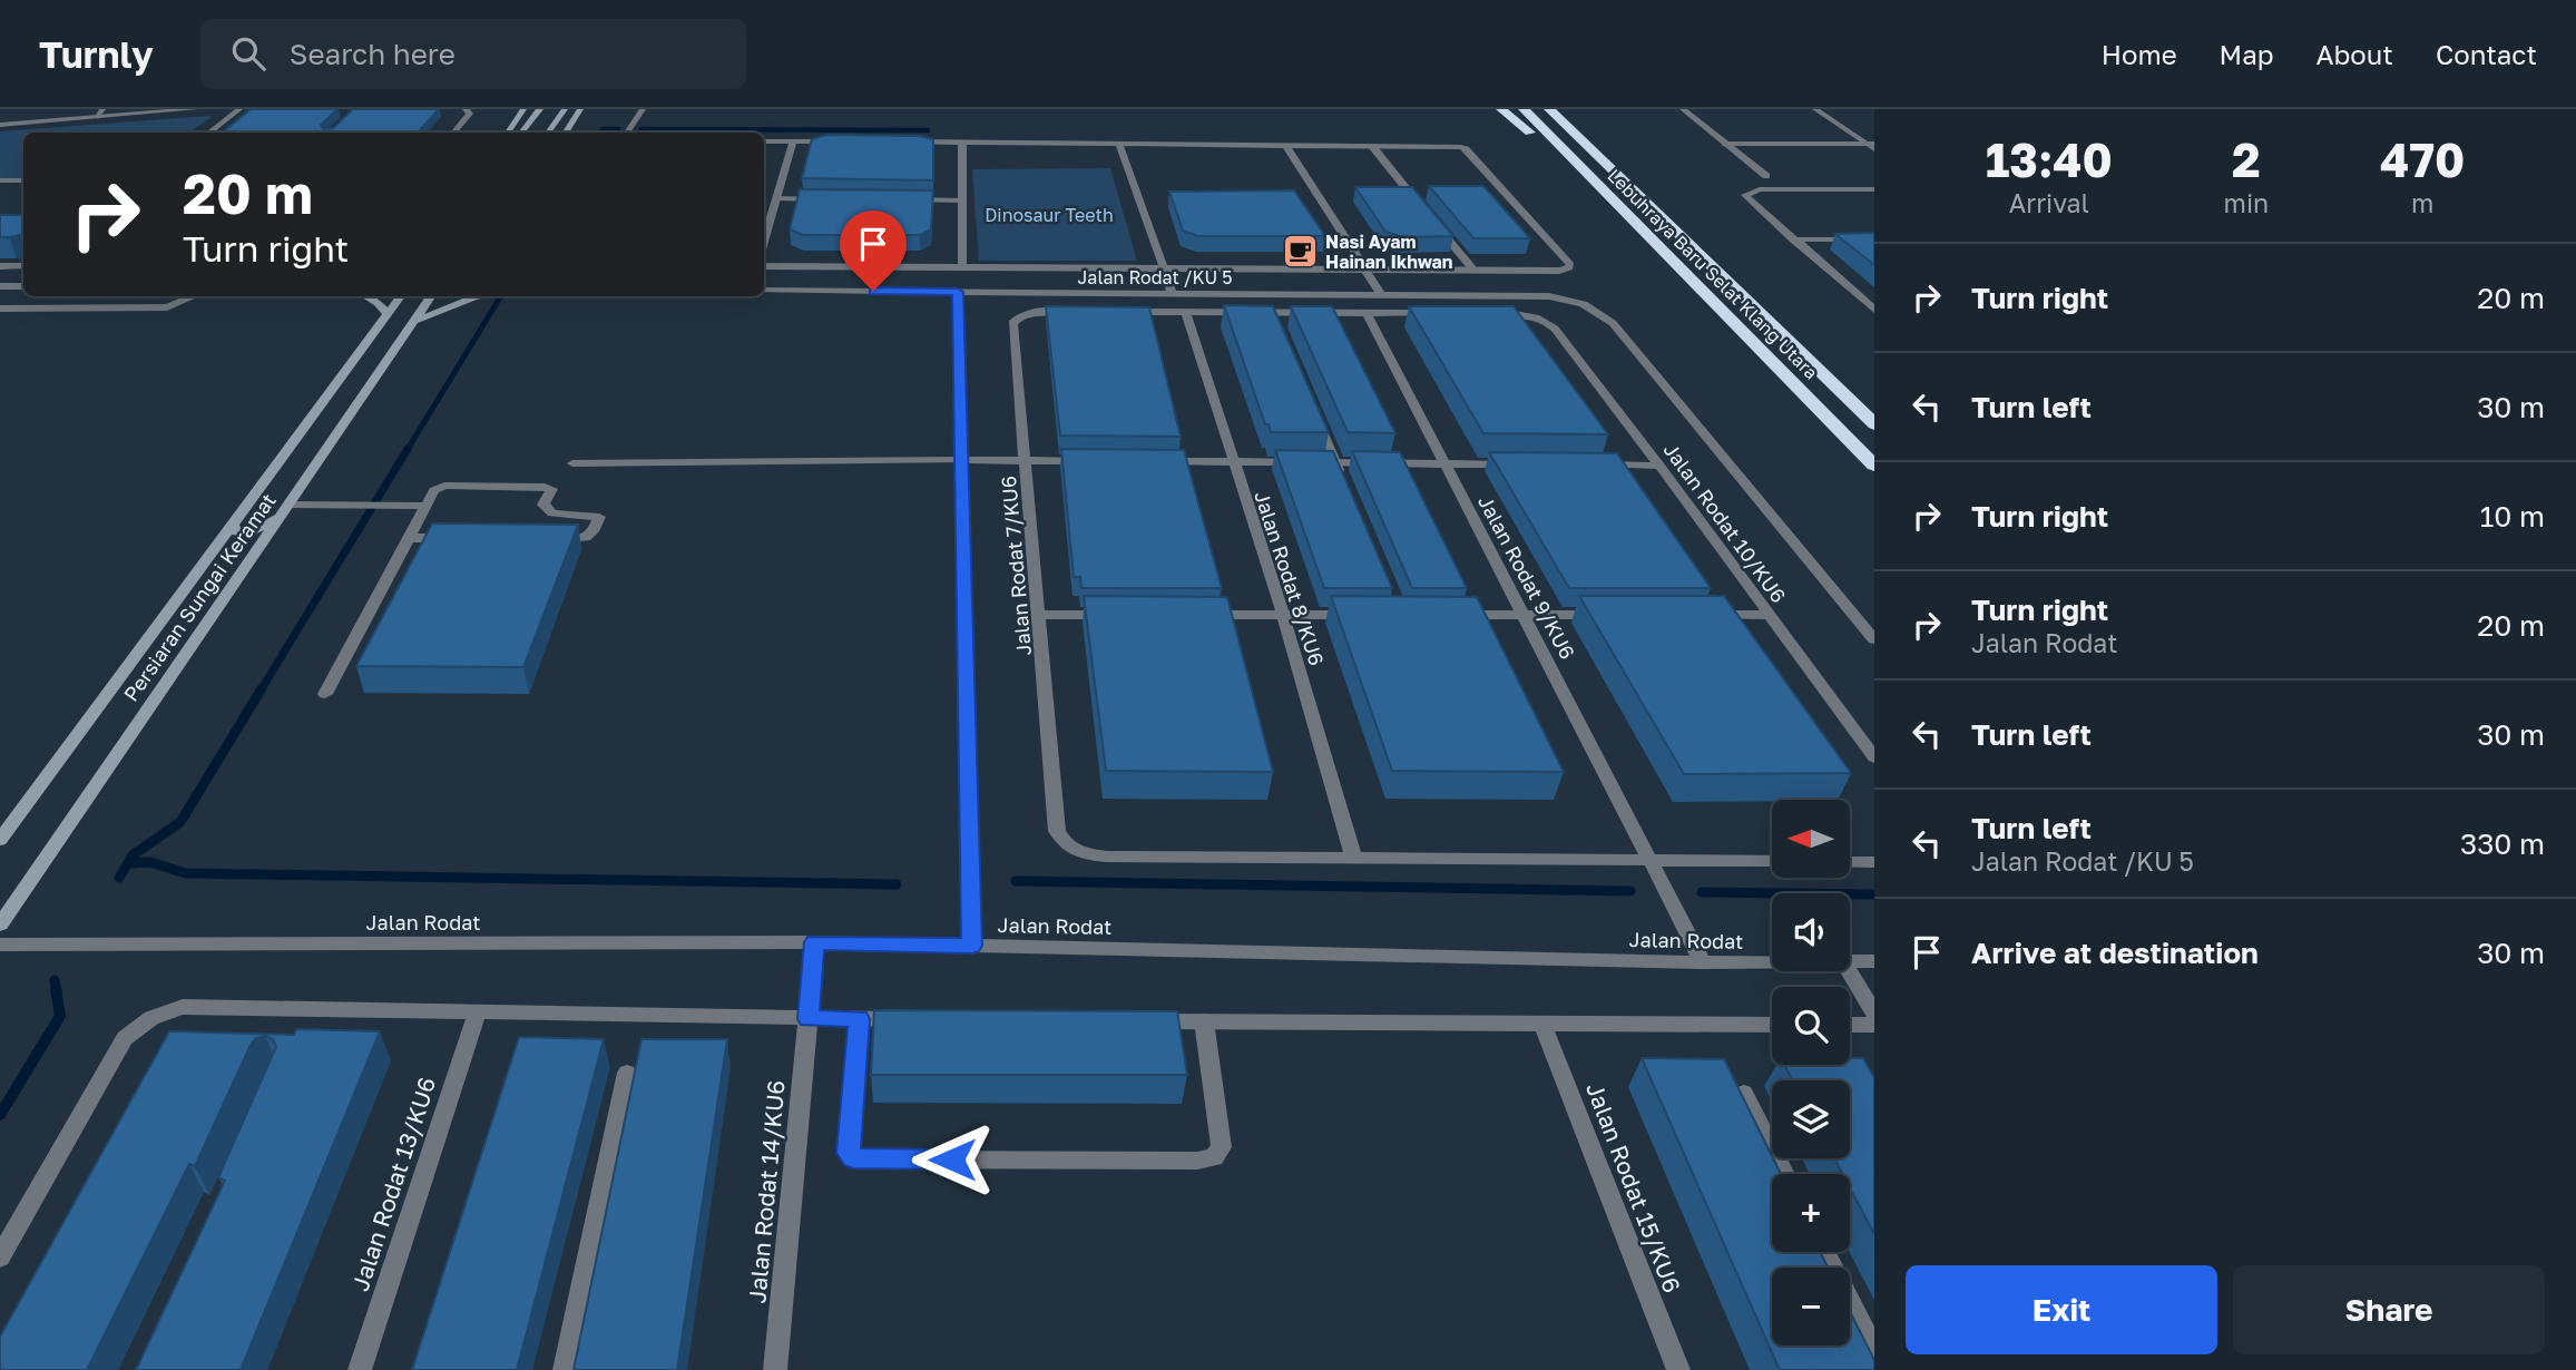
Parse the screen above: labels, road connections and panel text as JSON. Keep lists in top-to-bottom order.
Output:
{
  "streets": {
    "highway": ["Lebuhraya Baru Selat Klang Utara"],
    "street": [
      "Jalan Rodat /KU 5",
      "Jalan Rodat 10/KU6",
      "Jalan Rodat 7/KU6",
      "Jalan Rodat 9/KU6",
      "Jalan Rodat 8/KU6",
      "Persiaran Sungai Keramat",
      "Jalan Rodat",
      "Jalan Rodat 13/KU6",
      "Jalan Rodat 15/KU6",
      "Jalan Rodat 14/KU6"
    ]
  },
  "crossings": [
    ["Jalan Rodat 7/KU6", "Jalan Rodat 8/KU6"],
    ["Jalan Rodat 9/KU6", "Jalan Rodat"],
    ["Jalan Rodat", "Jalan Rodat 14/KU6"]
  ],
  "parks": ["Dinosaur Teeth"],
  "places": {
    "cafe": ["Nasi Ayam Hainan Ikhwan"]
  },
  "north": "left",
  "page": {
    "header": "Turnly",
    "search": "Search here",
    "nav": [
      "Home",
      "Map",
      "About",
      "Contact"
    ],
    "eta": [
      "13:40",
      "Arrival",
      "2",
      "min",
      "470",
      "m"
    ],
    "turn": ["20 m", "Turn right"],
    "list": [
      {
        "name": "Turn right",
        "value": "20 m"
      },
      {
        "name": "Turn left",
        "value": "30 m"
      },
      {
        "name": "Turn right",
        "value": "10 m"
      },
      {
        "name": "Turn right",
        "note": "Jalan Rodat",
        "value": "20 m"
      },
      {
        "name": "Turn left",
        "value": "30 m"
      },
      {
        "name": "Turn left",
        "note": "Jalan Rodat /KU 5",
        "value": "330 m"
      },
      {
        "name": "Arrive at destination",
        "value": "30 m"
      }
    ],
    "map_buttons": ["+", "−"],
    "buttons": ["Exit", "Share"]
  }
}
